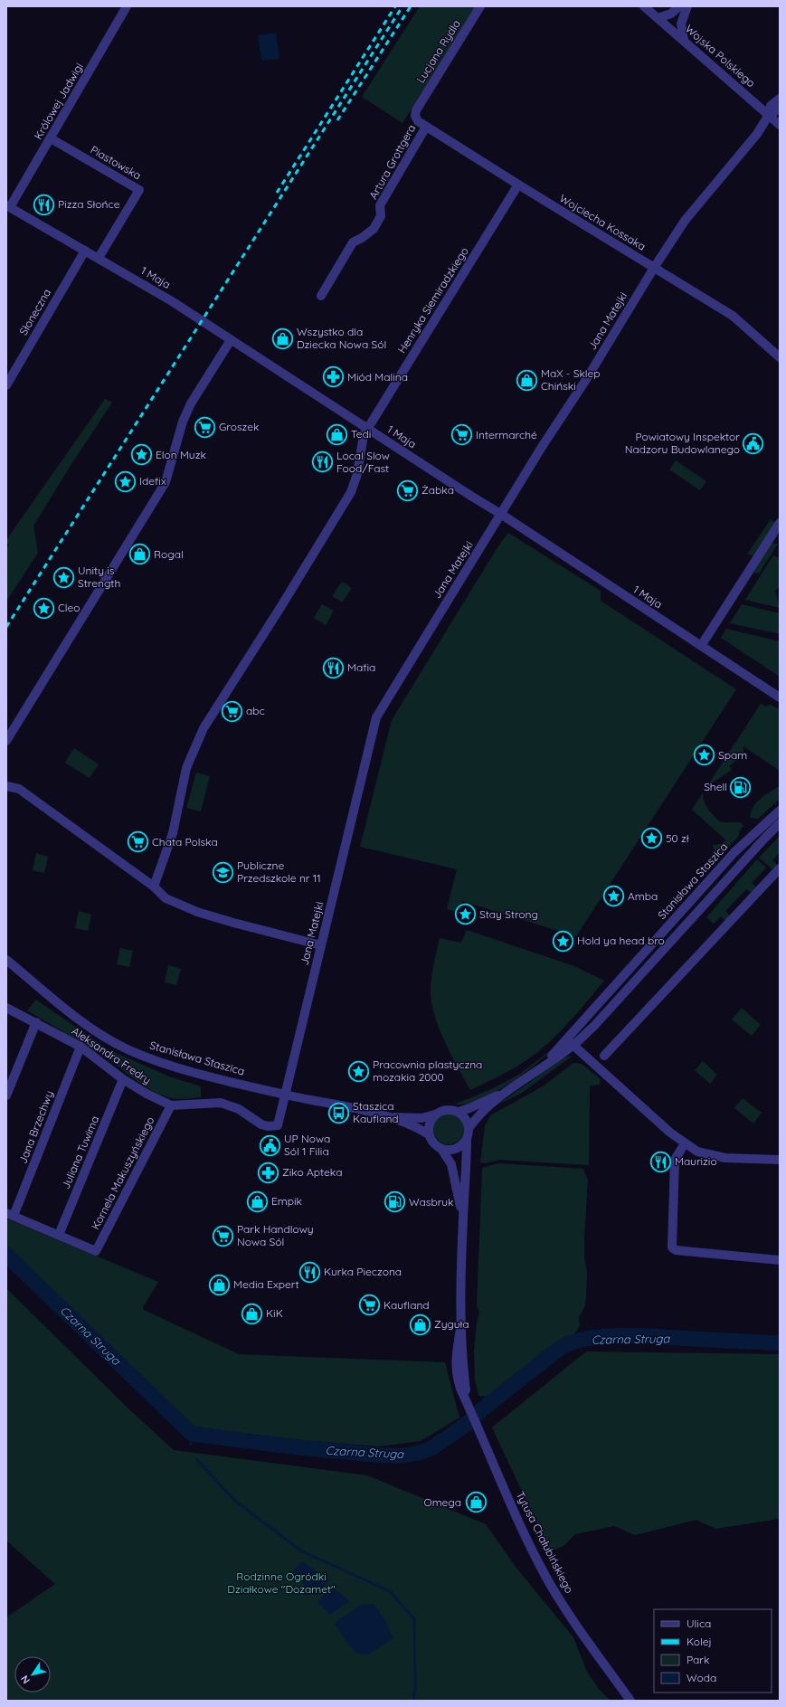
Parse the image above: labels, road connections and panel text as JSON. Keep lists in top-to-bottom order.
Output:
{
  "streets": {
    "street": [
      "Lucjana Rydla",
      "Wojska Polskiego",
      "Królowej Jadwigi",
      "Artura Grottgera",
      "Piastowska",
      "Wojciecha Kossaka",
      "1 Maja",
      "Henryka Siemiradzkiego",
      "Słoneczna",
      "Jana Matejki",
      "Stanisława Staszica",
      "Aleksandra Fredry",
      "Jana Brzechwy",
      "Juliana Tuwima",
      "Kornela Makuszyńskiego",
      "Tytusa Chałubińskiego"
    ]
  },
  "crossings": [
    ["Lucjana Rydla", "Wojciecha Kossaka"],
    ["Wojska Polskiego", "Jana Matejki"],
    ["Królowej Jadwigi", "Piastowska"],
    ["Królowej Jadwigi", "1 Maja"],
    ["Artura Grottgera", "Wojciecha Kossaka"],
    ["Piastowska", "1 Maja"],
    ["Wojciecha Kossaka", "Henryka Siemiradzkiego"],
    ["Wojciecha Kossaka", "Jana Matejki"],
    ["1 Maja", "Henryka Siemiradzkiego"],
    ["1 Maja", "Słoneczna"],
    ["1 Maja", "Jana Matejki"],
    ["Jana Matejki", "Stanisława Staszica"],
    ["Stanisława Staszica", "Tytusa Chałubińskiego"],
    ["Aleksandra Fredry", "Jana Brzechwy"],
    ["Aleksandra Fredry", "Juliana Tuwima"],
    ["Aleksandra Fredry", "Kornela Makuszyńskiego"],
    ["Juliana Tuwima", "Kornela Makuszyńskiego"]
  ],
  "water": ["Czarna Struga"],
  "parks": ["Rodzinne Ogródki Działkowe \"Dozamet\""],
  "places": {
    "restaurant": [
      "Pizza Słońce",
      "Local Slow Food/Fast",
      "Mafia",
      "Maurizio",
      "Kurka Pieczona"
    ],
    "shop": [
      "Wszystko dla Dziecka Nowa Sól",
      "MaX - Sklep Chiński",
      "Tedi",
      "Rogal",
      "Empik",
      "Media Expert",
      "KiK",
      "Zyguła",
      "Omega"
    ],
    "pharmacy": ["Miód Malina", "Ziko Apteka"],
    "supermarket": [
      "Groszek",
      "Intermarché",
      "Żabka",
      "abc",
      "Chata Polska",
      "Park Handlowy Nowa Sól",
      "Kaufland"
    ],
    "public building": ["Powiatowy Inspektor Nadzoru Budowlanego", "UP Nowa Sól 1 Filia"],
    "place": [
      "Elon Muzk",
      "Idefix",
      "Unity is Strength",
      "Cleo",
      "Spam",
      "50 zł",
      "Amba",
      "Stay Strong",
      "Hold ya head bro",
      "Pracownia plastyczna mozakia 2000"
    ],
    "fuel station": ["Shell", "Wasbruk"],
    "school or university": ["Publiczne Przedszkole nr 11"],
    "bus stop": ["Staszica Kaufland"]
  },
  "legend": [
    "Ulica",
    "Kolej",
    "Park",
    "Woda"
  ],
  "north": "bottom left"
}
